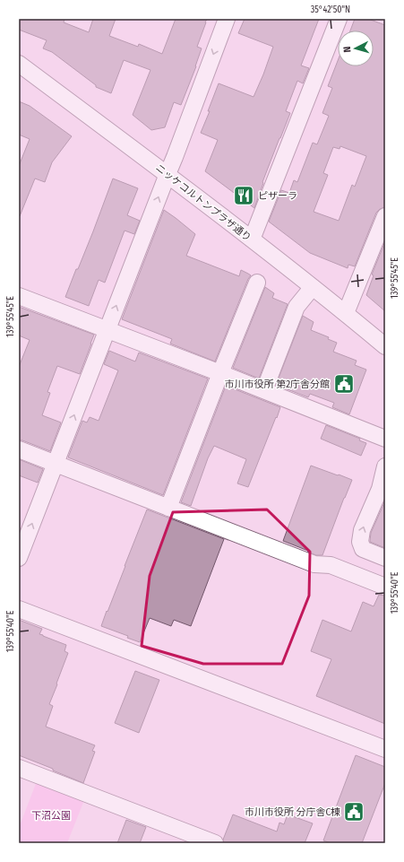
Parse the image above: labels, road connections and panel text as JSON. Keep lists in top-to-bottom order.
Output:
{
  "streets": {
    "street": ["ニッケコルトンプラザ通り"]
  },
  "parks": ["下沼公園"],
  "places": {
    "restaurant": ["ピザーラ"],
    "public building": ["市川市役所 第2庁舎分館", "市川市役所 分庁舎C棟"]
  },
  "north": "left",
  "coordinates": ["35°42'50\"N", "139°55'45\"E", "139°55'40\"E"]
}
